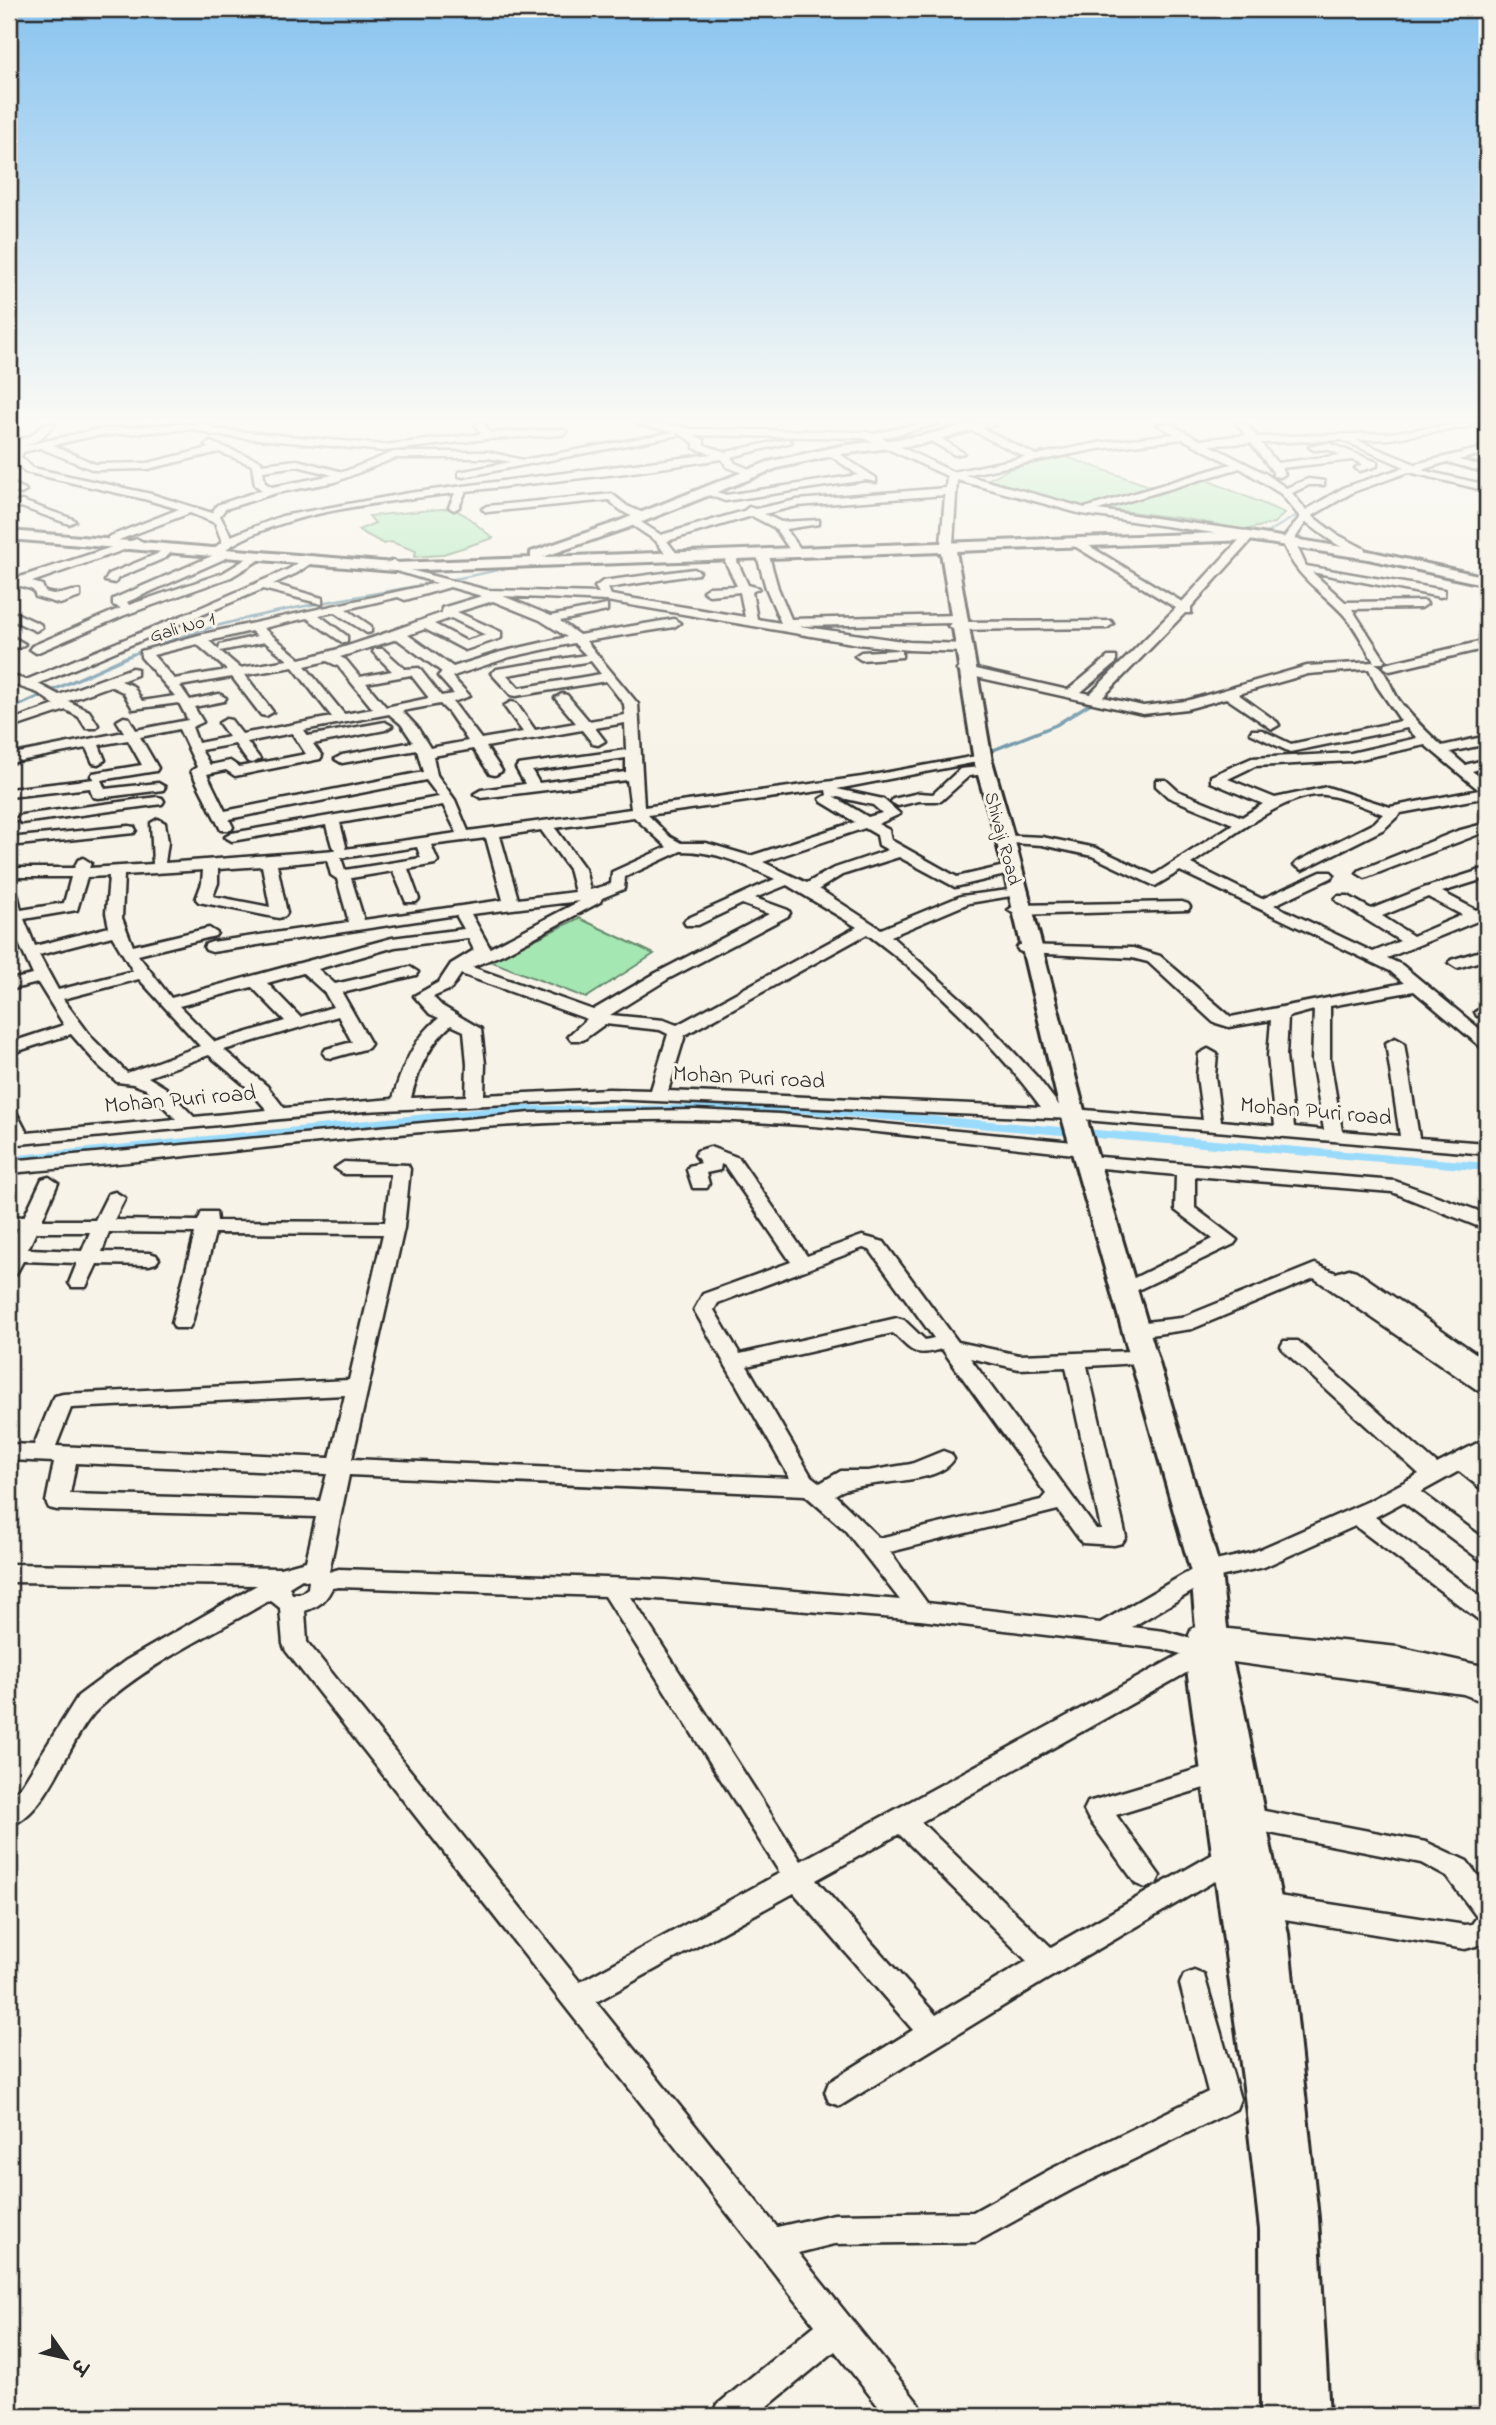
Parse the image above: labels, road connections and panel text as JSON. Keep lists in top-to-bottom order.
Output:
{
  "streets": {
    "main road": ["Shivaji Road"],
    "street": ["Gali No 1", "Mohan Puri road"]
  },
  "crossings": [
    ["Shivaji Road", "Mohan Puri road"]
  ],
  "north": "bottom right"
}
